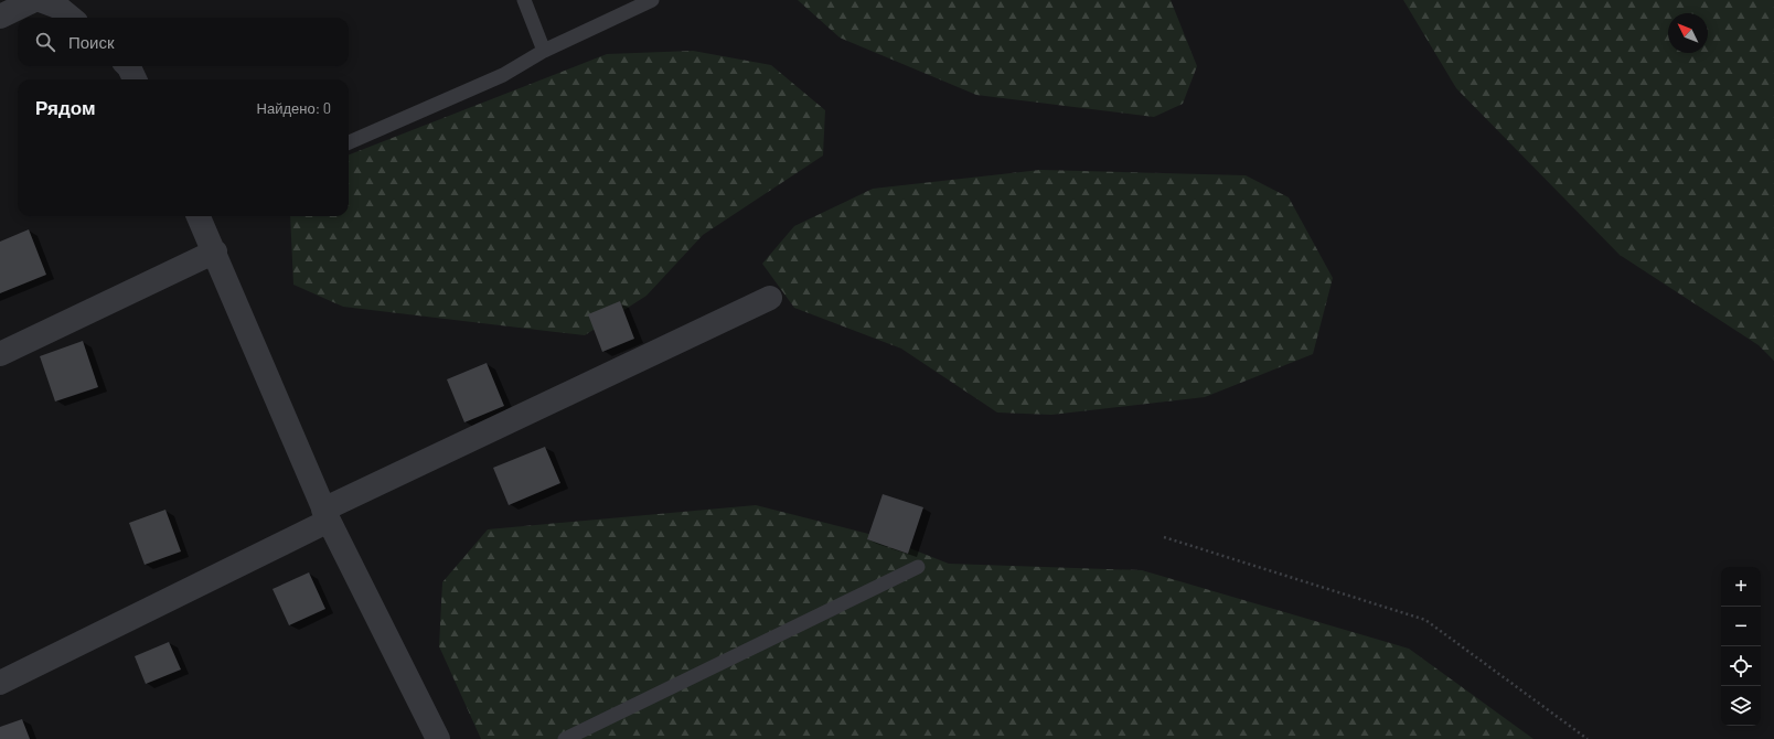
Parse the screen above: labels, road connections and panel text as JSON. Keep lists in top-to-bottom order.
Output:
{
  "north": "top left",
  "page": {
    "search": "Поиск",
    "heading": ["Рядом", "Найдено: 0"],
    "map_buttons": ["+", "−"]
  }
}
